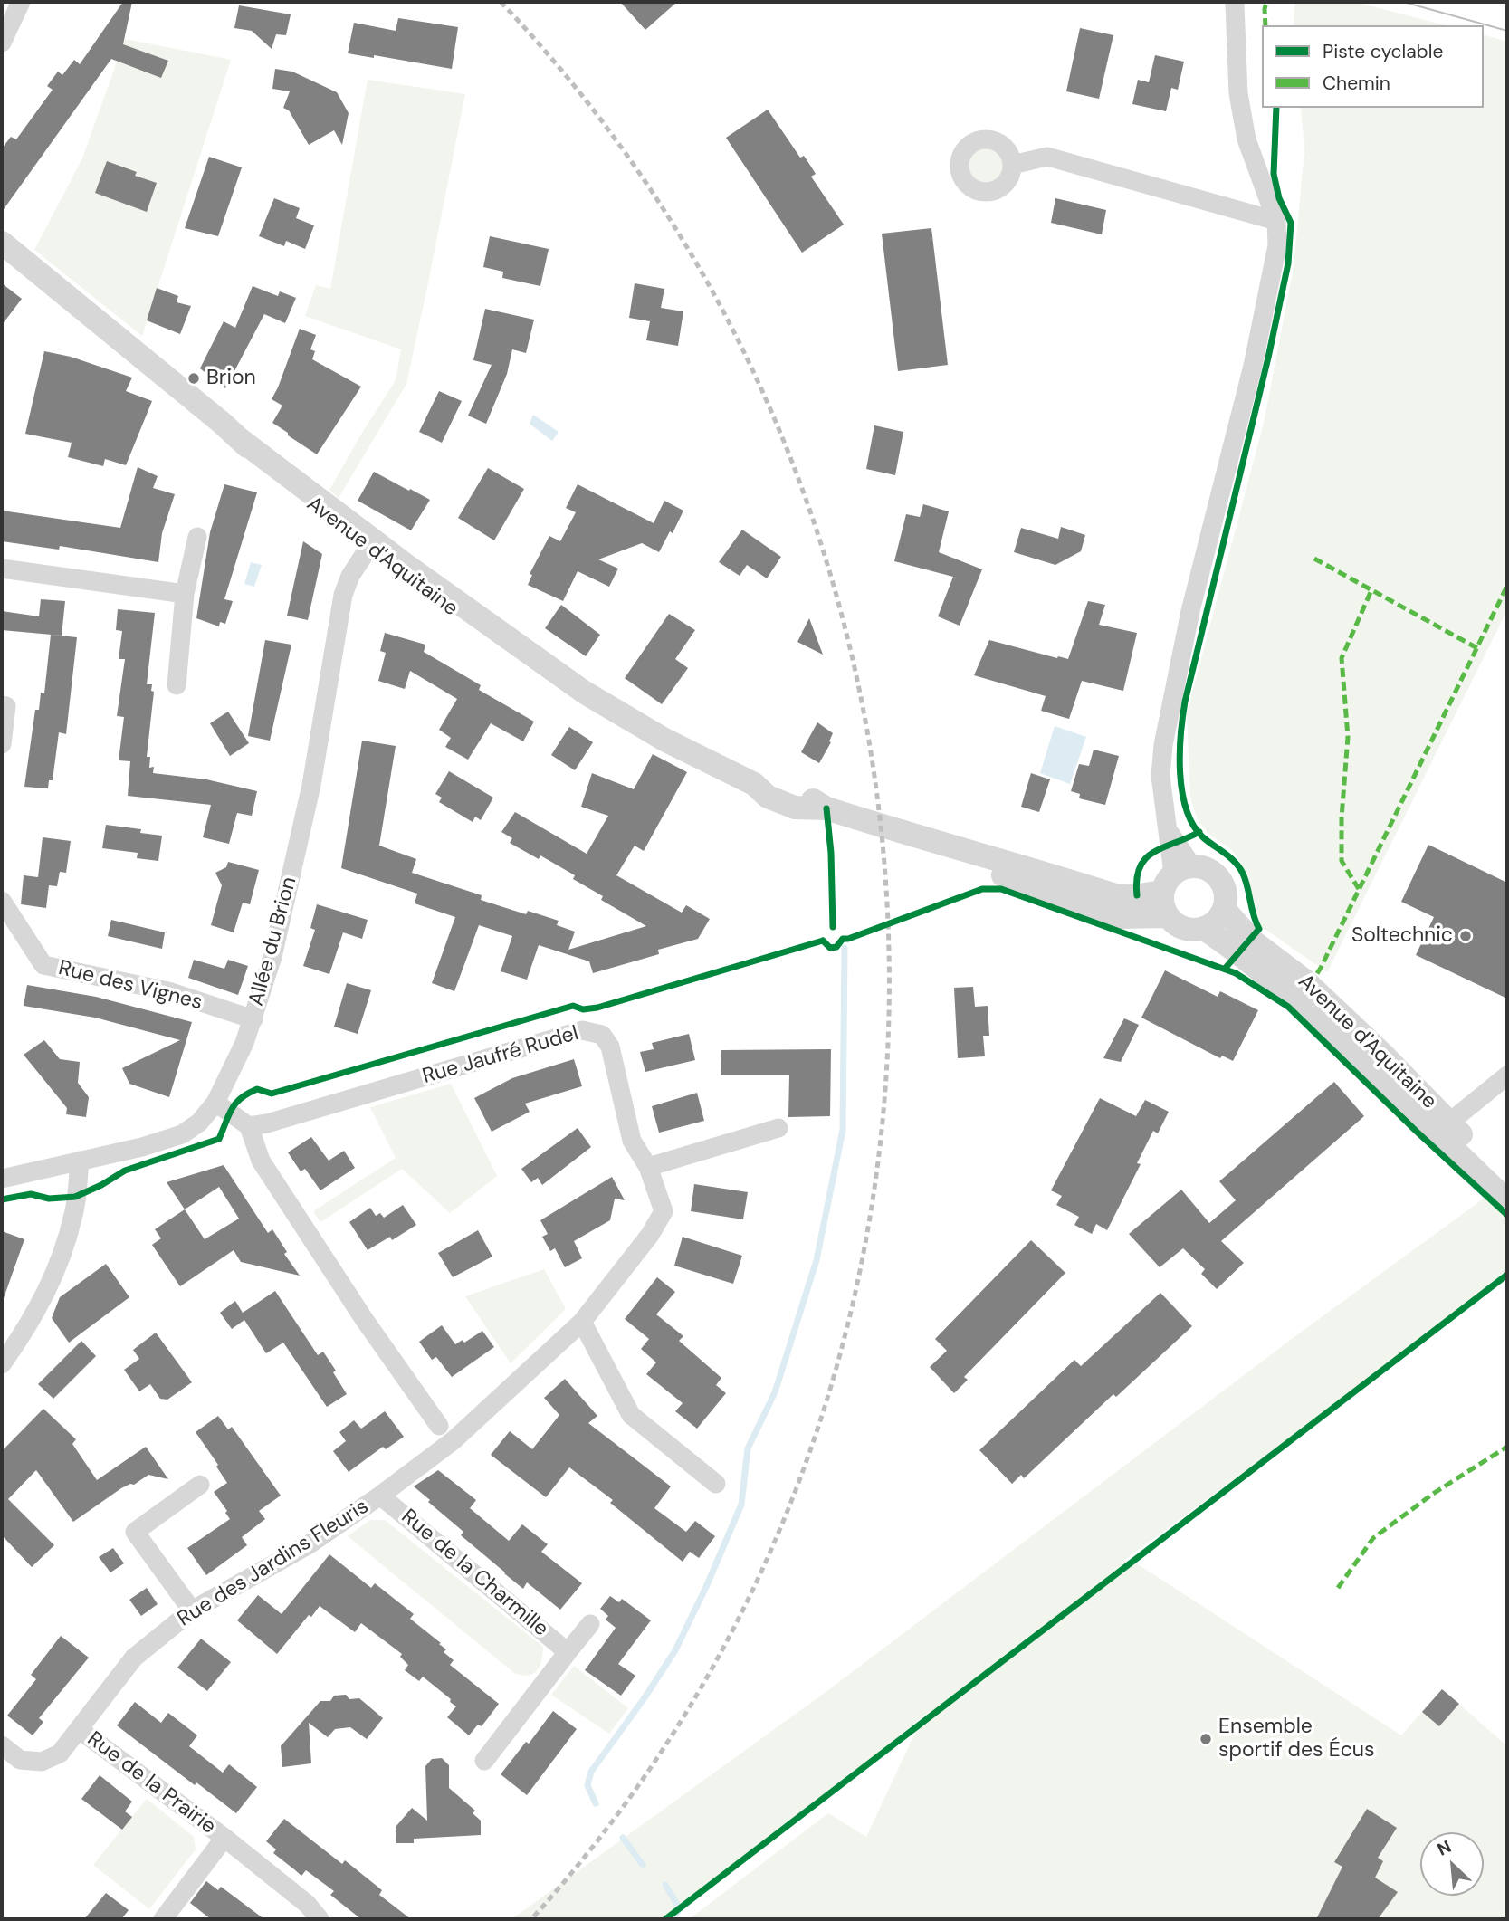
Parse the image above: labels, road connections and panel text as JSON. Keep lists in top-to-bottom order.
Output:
{
  "streets": {
    "street": [
      "Avenue d'Aquitaine",
      "Allée du Brion",
      "Rue des Vignes",
      "Rue Jaufré Rudel",
      "Rue des Jardins Fleuris",
      "Rue de la Charmille",
      "Rue de la Prairie"
    ]
  },
  "crossings": [
    ["Avenue d'Aquitaine", "Allée du Brion"],
    ["Allée du Brion", "Rue des Vignes"],
    ["Rue Jaufré Rudel", "Rue des Jardins Fleuris"],
    ["Rue des Jardins Fleuris", "Rue de la Charmille"],
    ["Rue des Jardins Fleuris", "Rue de la Prairie"]
  ],
  "places": ["Brion", "Soltechnic", "Ensemble sportif des Écus"],
  "legend": ["Piste cyclable", "Chemin"],
  "north": "top left"
}
